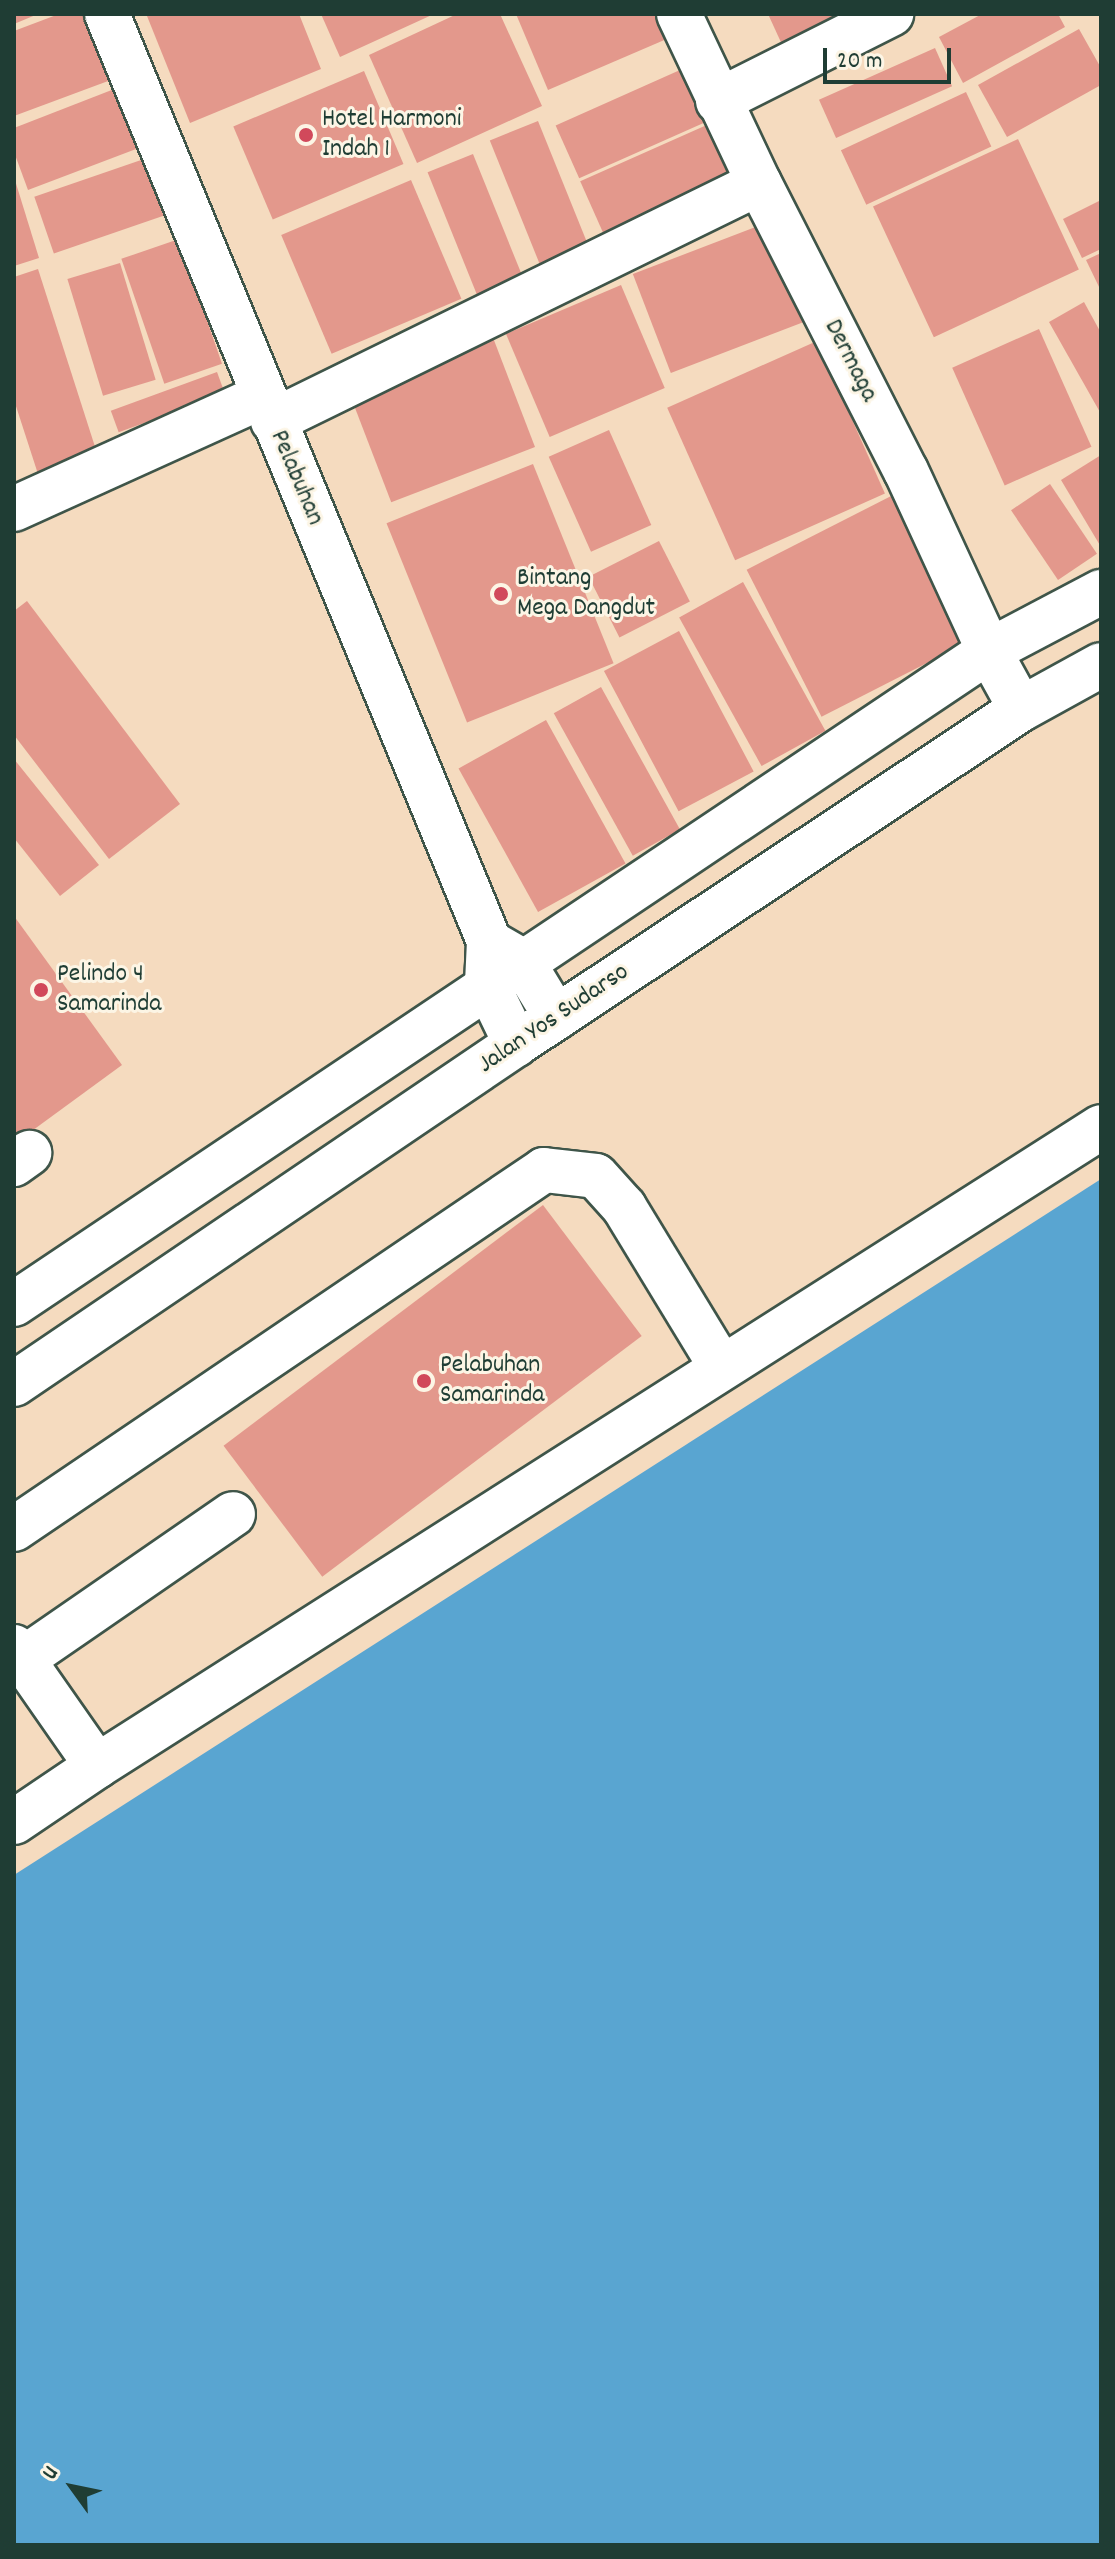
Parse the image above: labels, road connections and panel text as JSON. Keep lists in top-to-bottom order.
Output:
{
  "streets": {
    "main road": ["Dermaga", "Pelabuhan", "Jalan Yos Sudarso"]
  },
  "crossings": [
    ["Dermaga", "Jalan Yos Sudarso"],
    ["Pelabuhan", "Jalan Yos Sudarso"]
  ],
  "places": [
    "Hotel Harmoni Indah 1",
    "Bintang Mega Dangdut",
    "Pelindo 4 Samarinda",
    "Pelabuhan Samarinda"
  ],
  "scale_bar": "20 m",
  "north": "top left"
}
